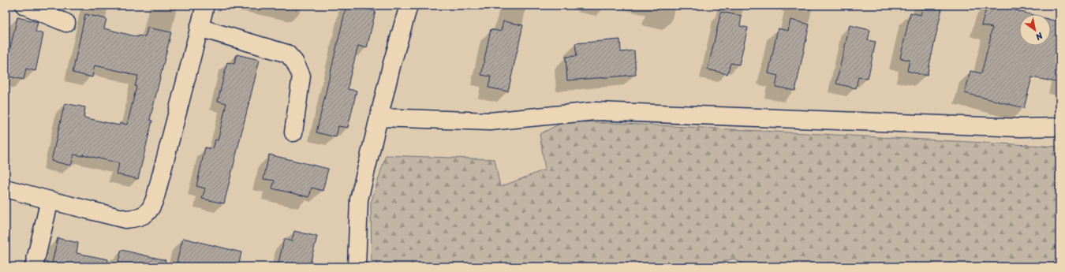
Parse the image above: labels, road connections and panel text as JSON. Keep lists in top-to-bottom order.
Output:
{
  "north": "bottom right"
}
